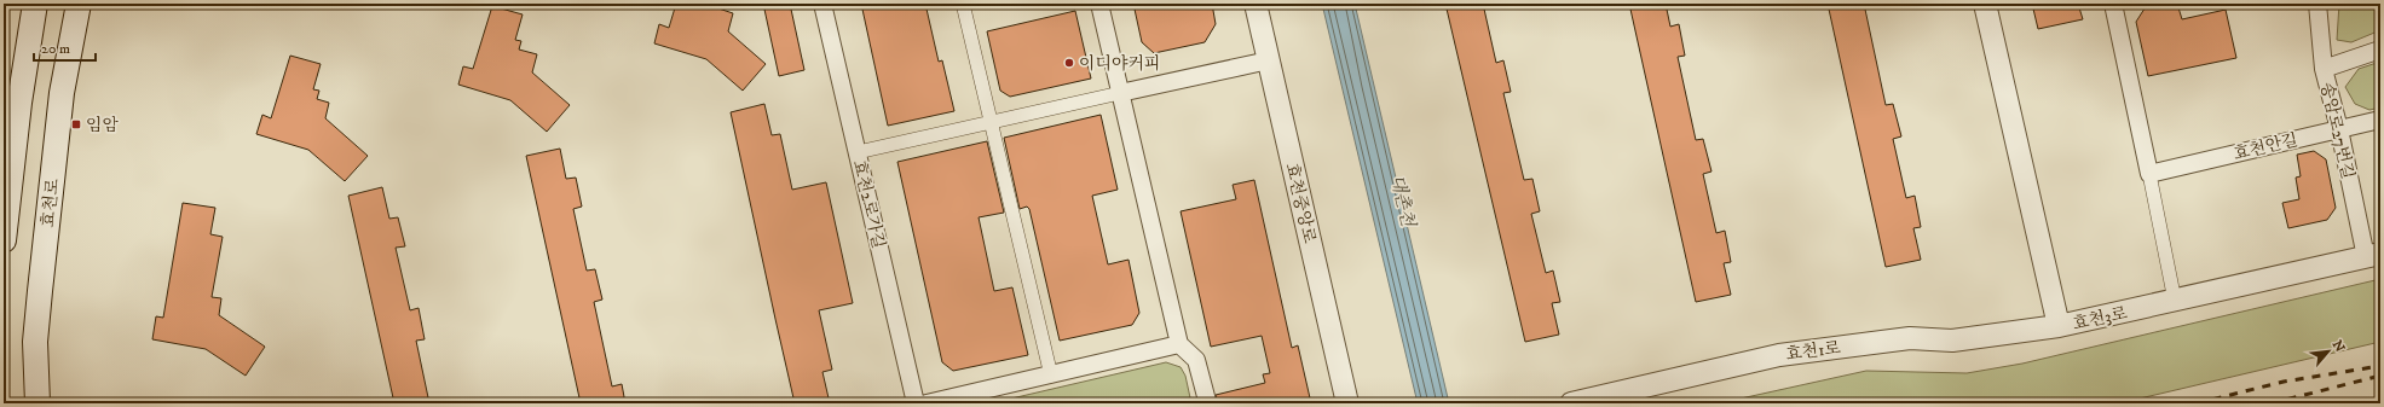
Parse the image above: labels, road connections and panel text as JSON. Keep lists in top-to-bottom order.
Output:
{
  "streets": {
    "main road": ["효천로"],
    "street": [
      "송암로27번길",
      "효천안길",
      "효천중앙로",
      "효천2로가길",
      "효천3로",
      "효천1로"
    ]
  },
  "crossings": [
    ["송암로27번길", "효천안길"],
    ["송암로27번길", "효천3로"],
    ["효천3로", "효천1로"]
  ],
  "water": ["대촌천"],
  "places": {
    "other": ["이디야커피"],
    "transit": ["임암"]
  },
  "scale_bar": "20 m",
  "north": "top right"
}
